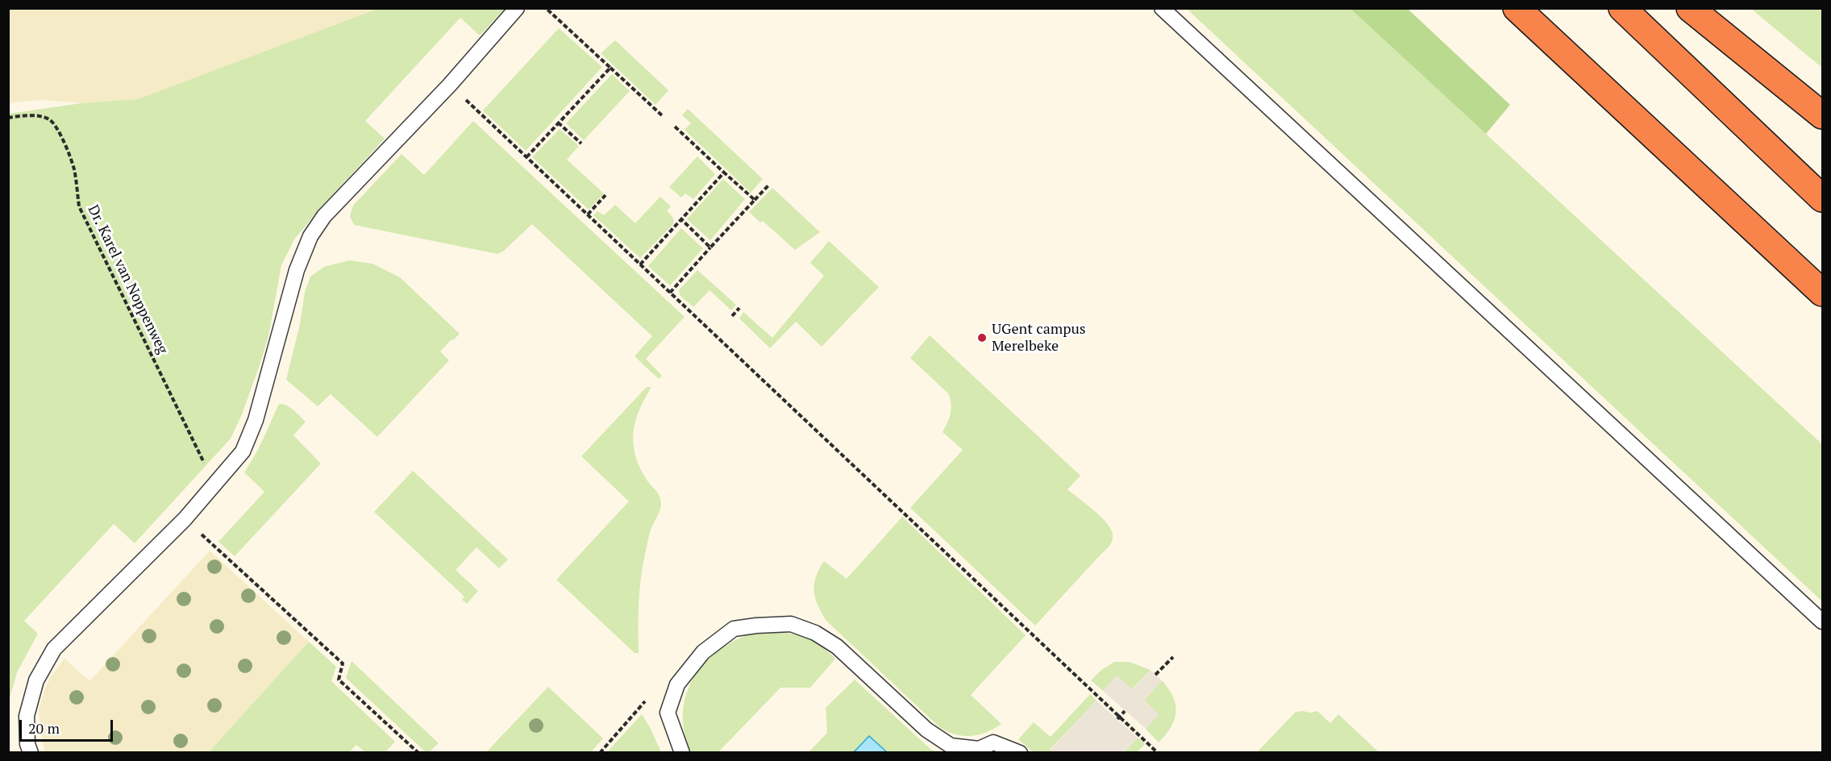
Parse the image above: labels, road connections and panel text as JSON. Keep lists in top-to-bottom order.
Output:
{
  "streets": {
    "path": ["Dr. Karel van Noppenweg"]
  },
  "places": ["UGent campus Merelbeke"],
  "scale_bar": "20 m"
}
